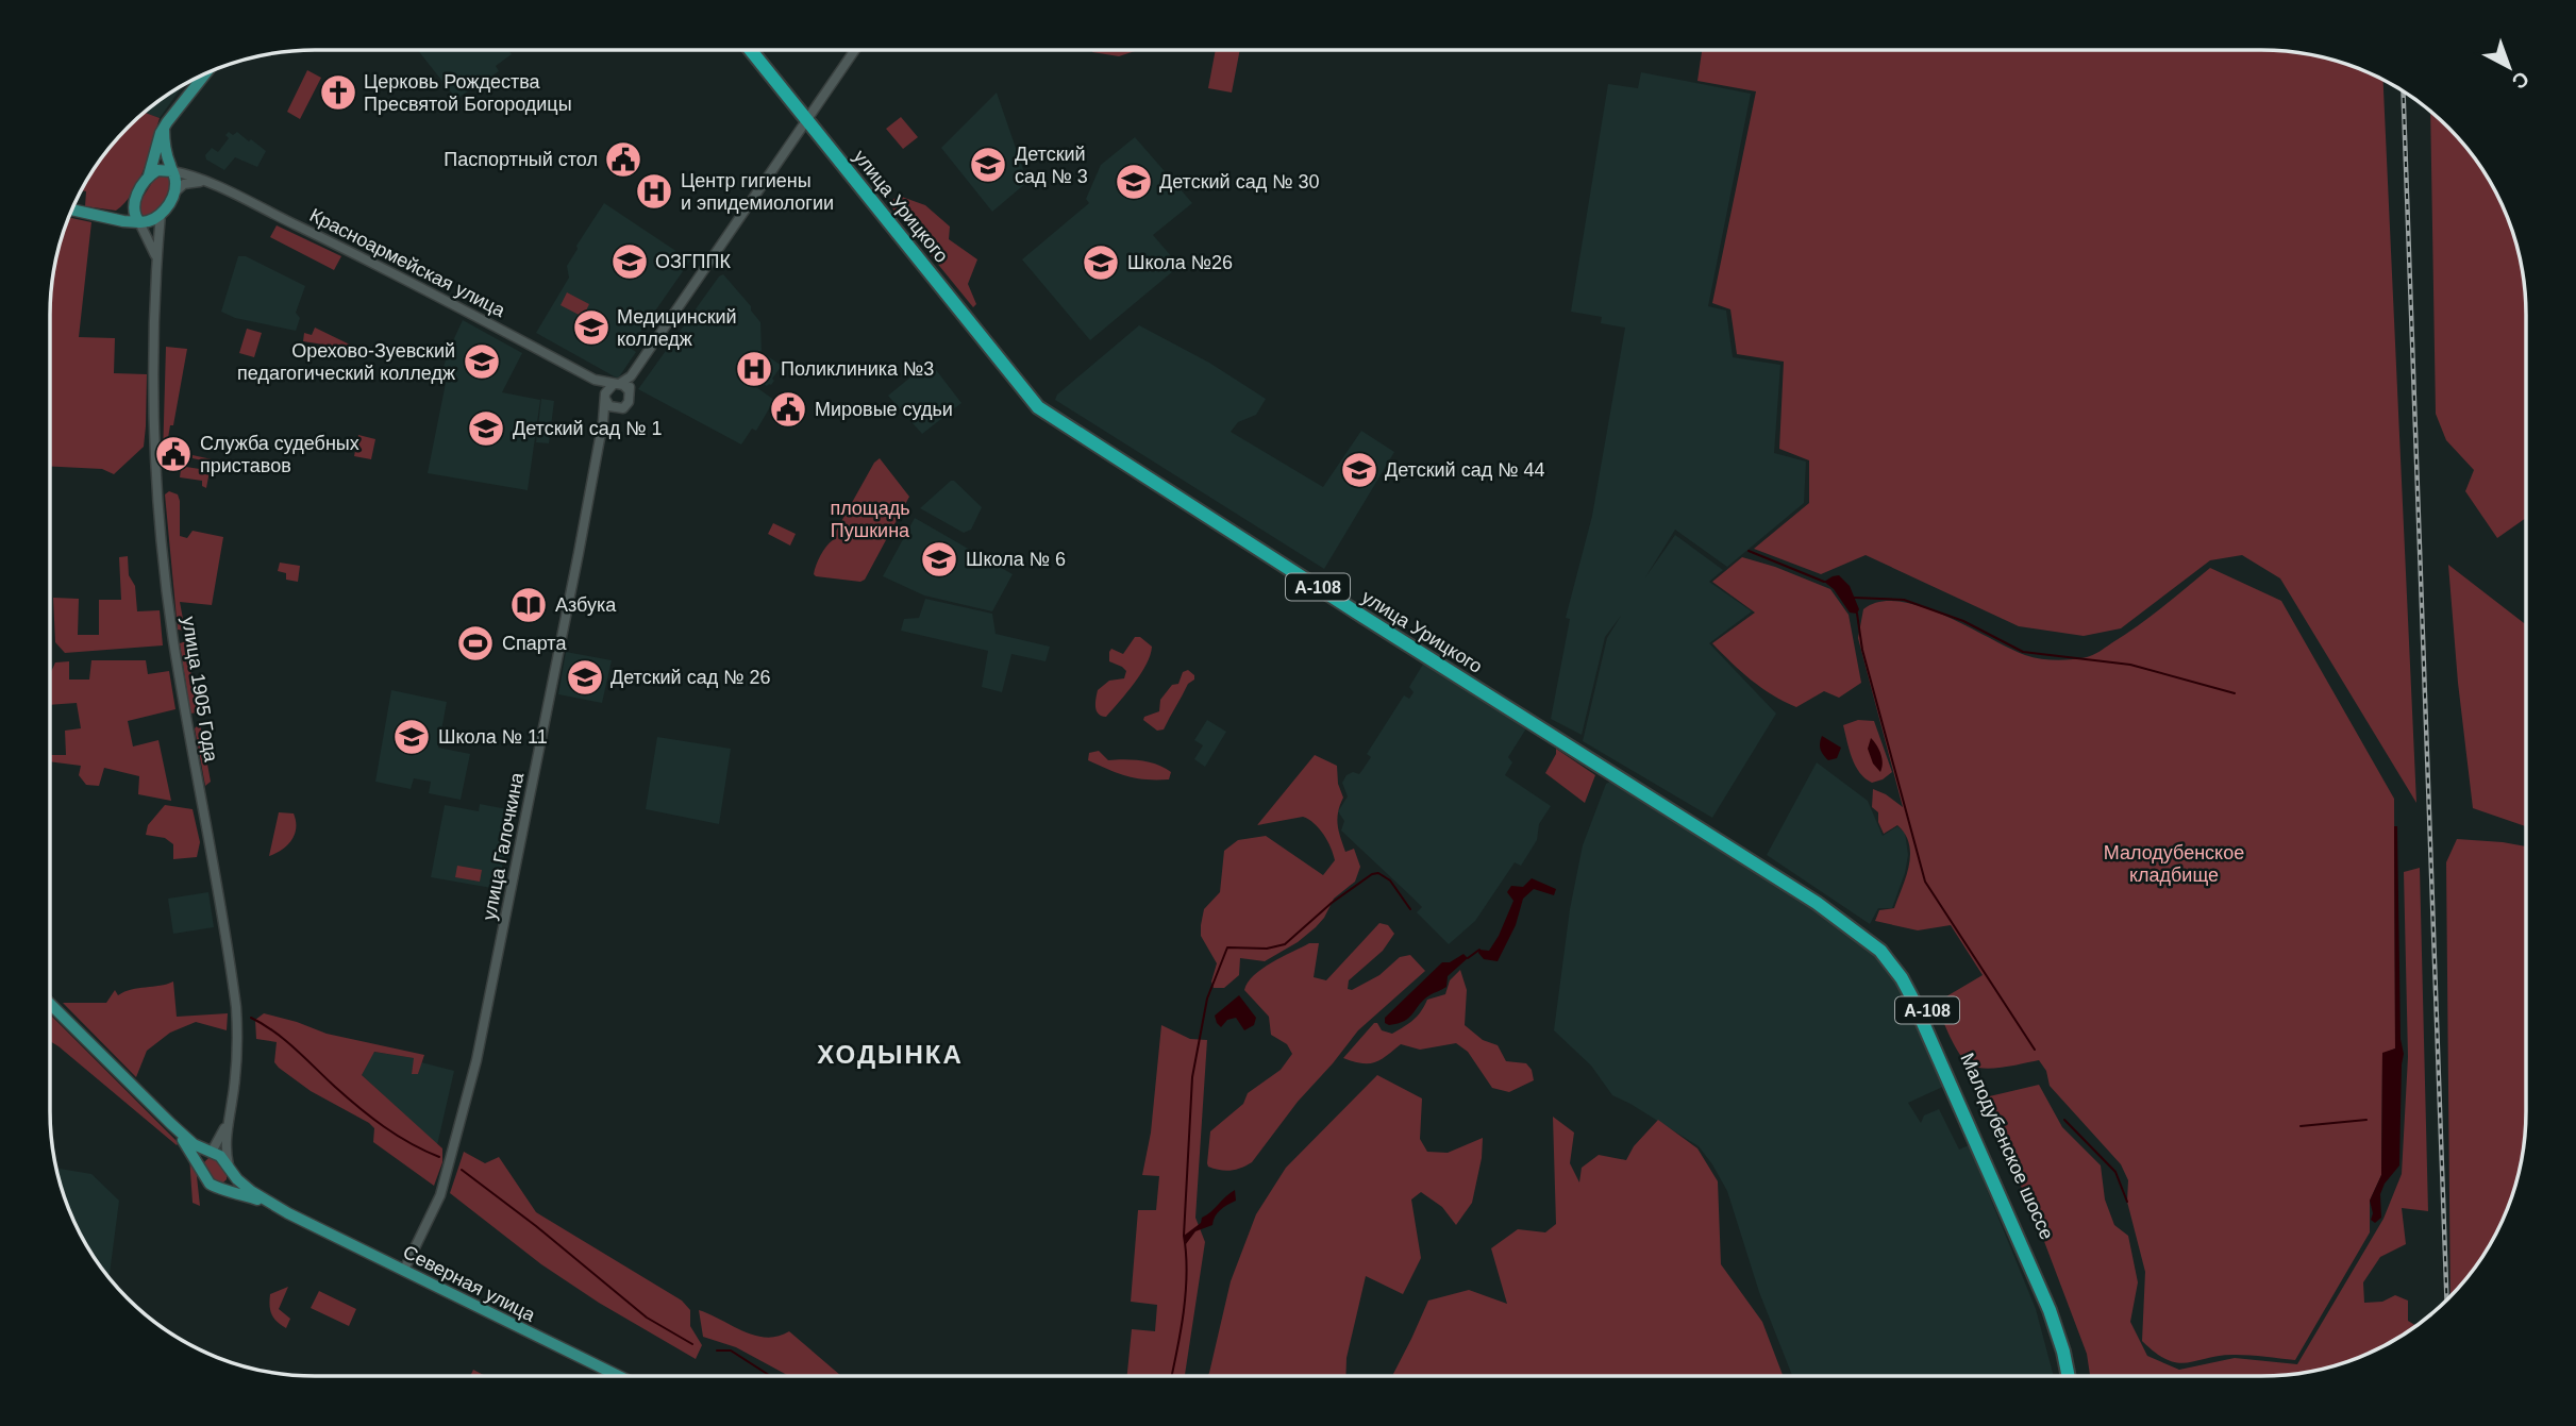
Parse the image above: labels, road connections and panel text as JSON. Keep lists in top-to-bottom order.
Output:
{
  "streets": {
    "highway": ["улица Урицкого", "А-108", "Малодубенское шоссе"],
    "main road": ["Северная улица"],
    "street": ["Красноармейская улица", "улица 1905 Года", "улица Галочкина"]
  },
  "crossings": [
    ["улица Урицкого", "Малодубенское шоссе"],
    ["улица 1905 Года", "Северная улица"],
    ["улица Галочкина", "Северная улица"]
  ],
  "districts": ["ХОДЫНКА"],
  "parks": ["площадь Пушкина", "Малодубенское кладбище"],
  "places": {
    "church": ["Церковь Рождества Пресвятой Богородицы"],
    "public building": ["Паспортный стол", "Мировые судьи", "Служба судебных приставов"],
    "school or university": [
      "Детский сад № 3",
      "Детский сад № 30",
      "ОЗГППК",
      "Школа №26",
      "Медицинский колледж",
      "Орехово-Зуевский педагогический колледж",
      "Детский сад № 1",
      "Детский сад № 44",
      "Школа № 6",
      "Детский сад № 26",
      "Школа № 11"
    ],
    "hospital": ["Центр гигиены и эпидемиологии", "Поликлиника №3"],
    "library": ["Азбука"],
    "sports": ["Спарта"]
  },
  "north": "bottom right"
}
